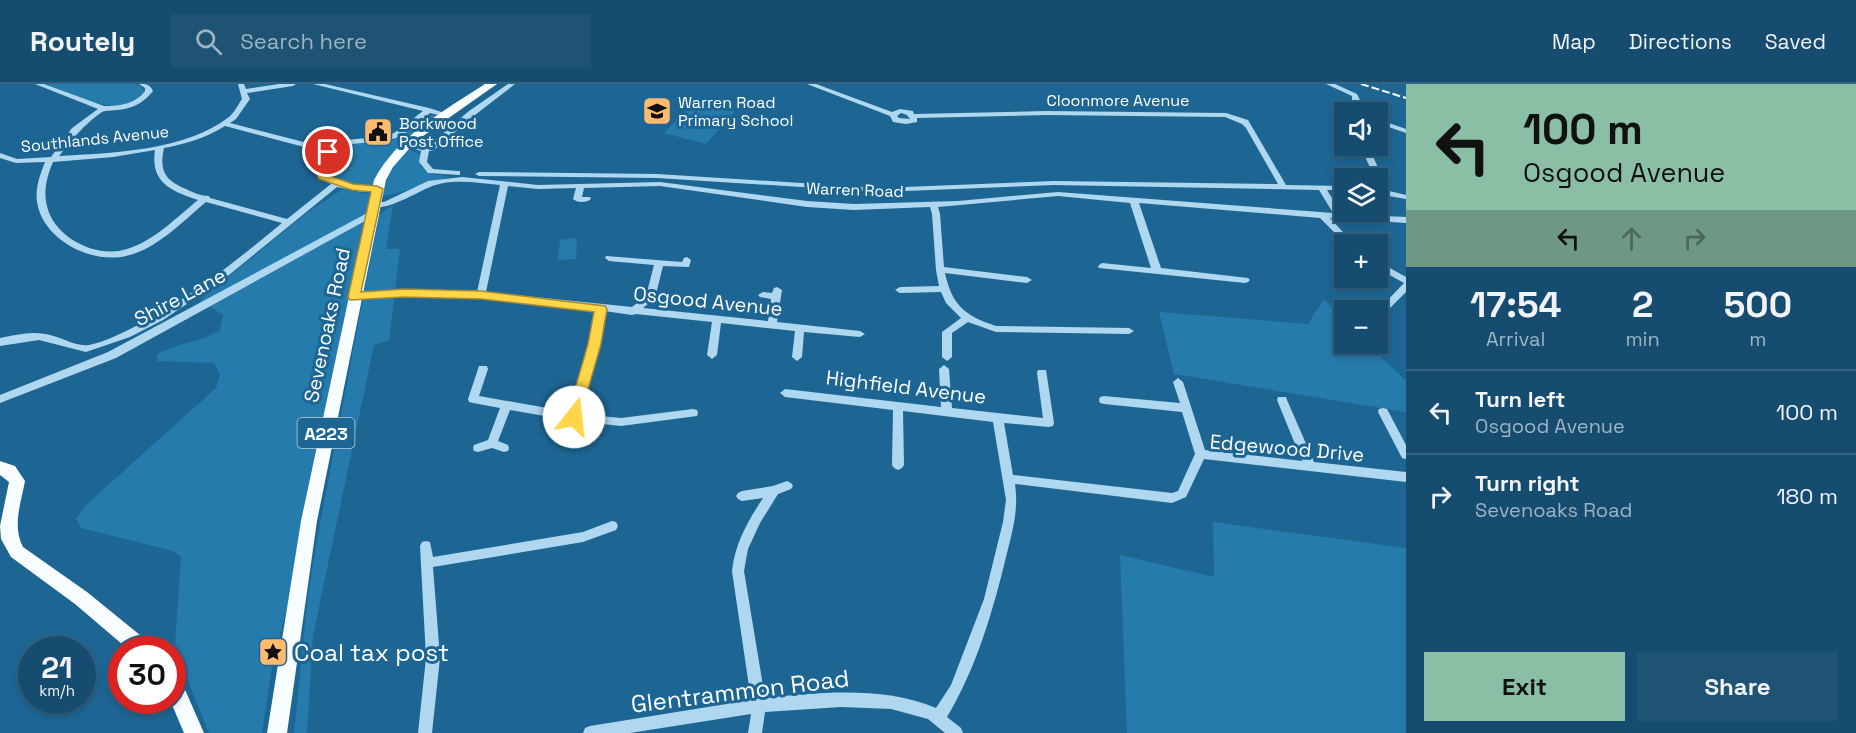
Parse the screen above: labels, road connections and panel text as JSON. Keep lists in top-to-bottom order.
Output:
{
  "streets": {
    "main road": ["Sevenoaks Road", "A223"],
    "street": [
      "Cloonmore Avenue",
      "Southlands Avenue",
      "Warren Road",
      "Shire Lane",
      "Osgood Avenue",
      "Highfield Avenue",
      "Edgewood Drive",
      "Glentrammon Road"
    ]
  },
  "crossings": [
    ["Cloonmore Avenue", "Warren Road"],
    ["Warren Road", "Shire Lane"],
    ["Warren Road", "Sevenoaks Road"],
    ["Shire Lane", "Sevenoaks Road"],
    ["Osgood Avenue", "Sevenoaks Road"],
    ["Highfield Avenue", "Edgewood Drive"],
    ["Highfield Avenue", "Glentrammon Road"]
  ],
  "places": {
    "school or university": ["Warren Road Primary School"],
    "public building": ["Borkwood Post Office"],
    "place": ["Coal tax post"]
  },
  "page": {
    "header": "Routely",
    "search": "Search here",
    "nav": ["Map", "Directions", "Saved"],
    "turn": ["100 m", "Osgood Avenue"],
    "map_buttons": ["+", "−"],
    "eta": [
      "17:54",
      "Arrival",
      "2",
      "min",
      "500",
      "m"
    ],
    "list": [
      {
        "name": "Turn left",
        "note": "Osgood Avenue",
        "value": "100 m"
      },
      {
        "name": "Turn right",
        "note": "Sevenoaks Road",
        "value": "180 m"
      }
    ],
    "speed": "21 km/h",
    "limit": "30",
    "buttons": ["Exit", "Share"]
  }
}
